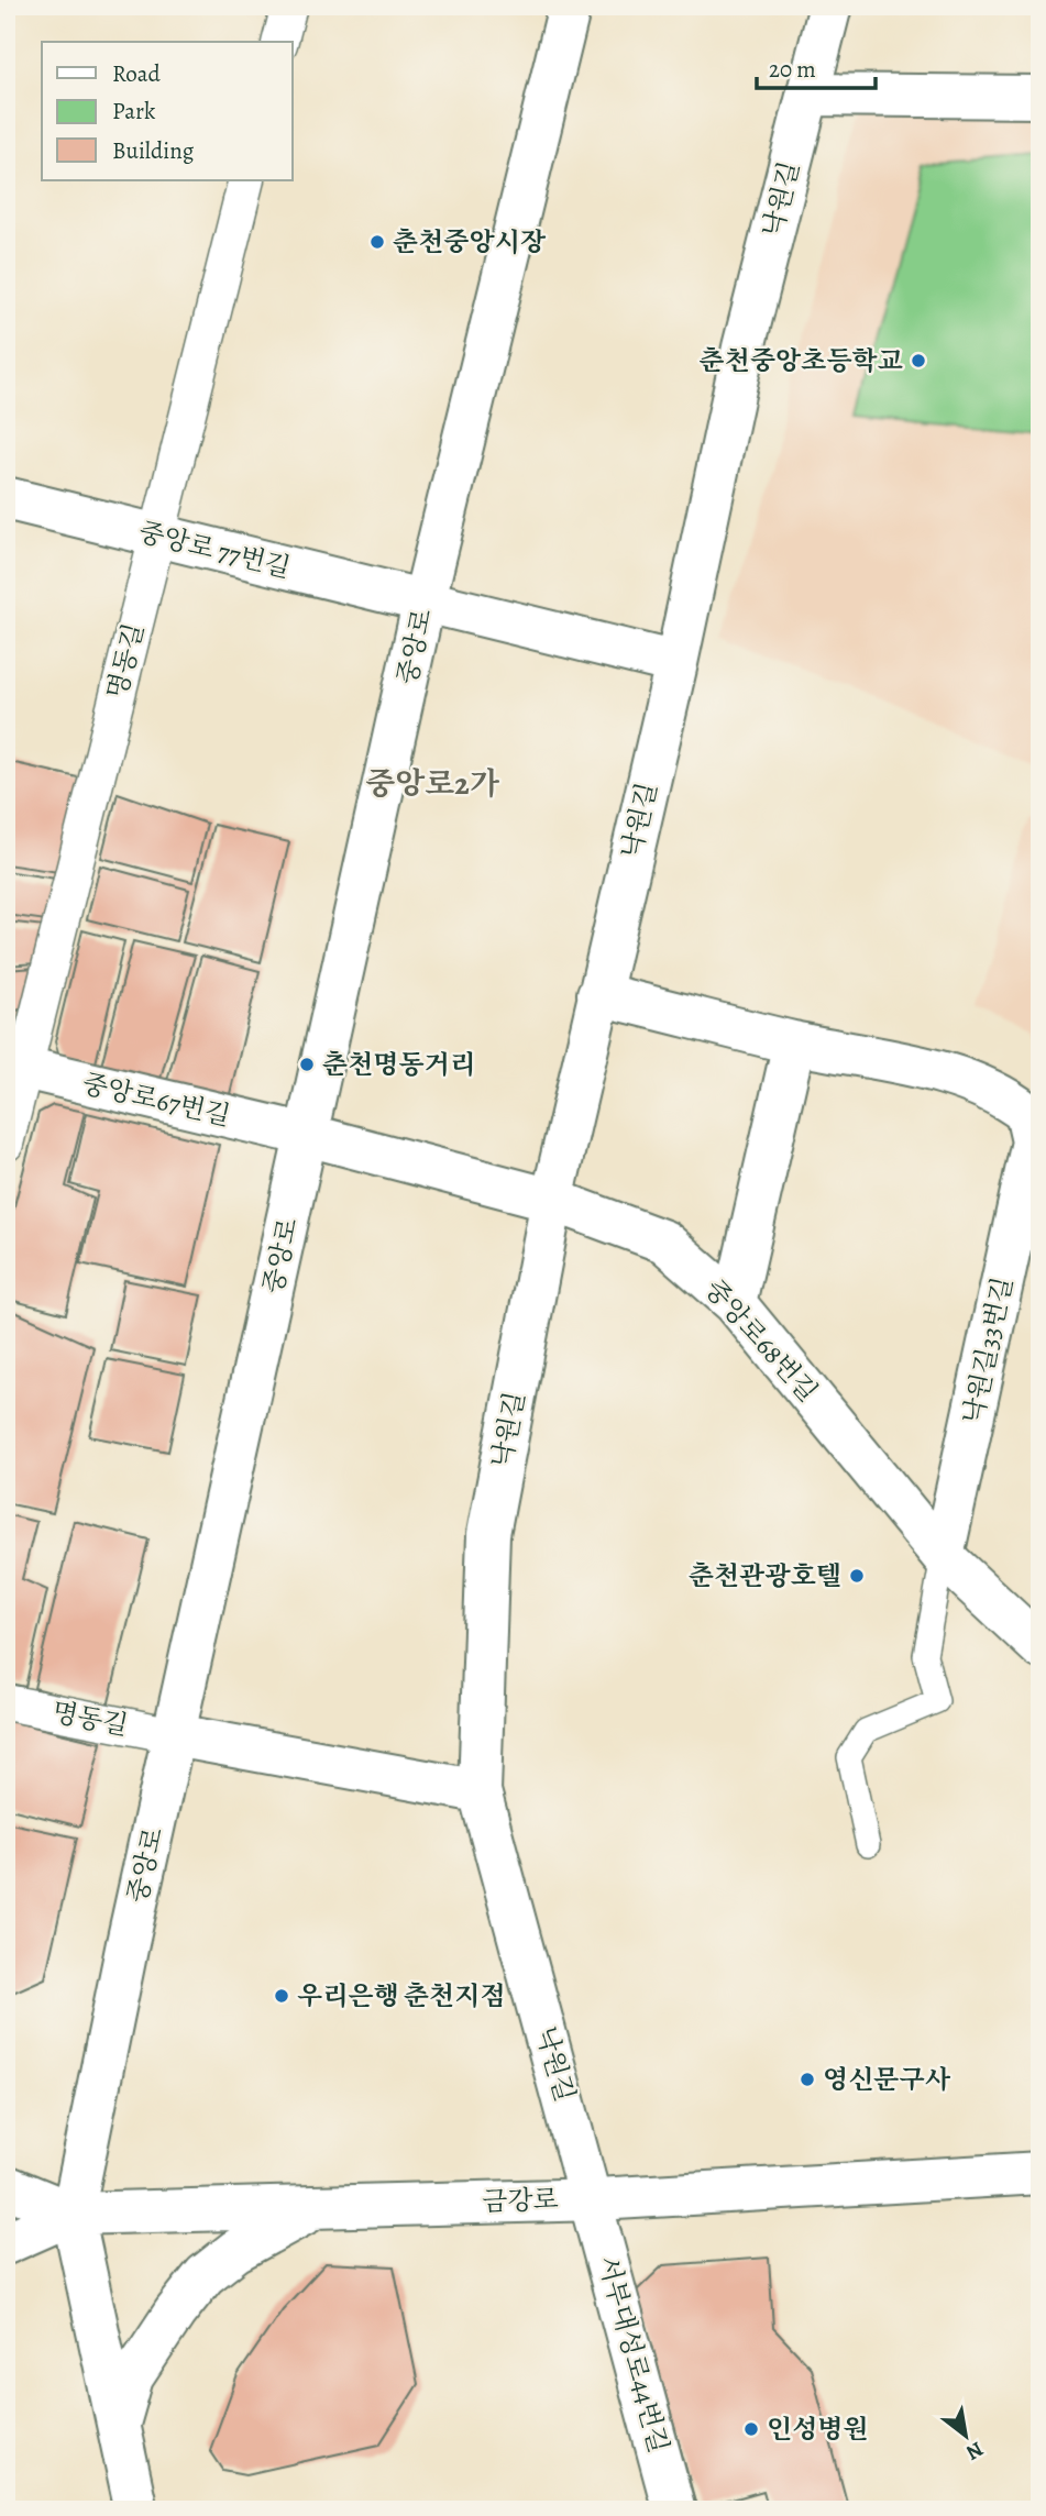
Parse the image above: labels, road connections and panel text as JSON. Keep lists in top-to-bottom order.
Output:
{
  "streets": {
    "street": [
      "낙원길",
      "중앙로 77번길",
      "중앙로",
      "명동길",
      "중앙로67번길",
      "중앙로68번길",
      "낙원길33번길",
      "금강로",
      "서부대성로44번길"
    ]
  },
  "crossings": [
    ["낙원길", "중앙로68번길"],
    ["낙원길", "낙원길33번길"],
    ["낙원길", "금강로"],
    ["낙원길", "서부대성로44번길"],
    ["중앙로 77번길", "중앙로"],
    ["중앙로 77번길", "명동길"],
    ["중앙로", "명동길"],
    ["중앙로", "중앙로67번길"],
    ["중앙로", "중앙로68번길"],
    ["중앙로", "금강로"],
    ["명동길", "중앙로67번길"],
    ["중앙로67번길", "중앙로68번길"],
    ["중앙로68번길", "낙원길33번길"],
    ["금강로", "서부대성로44번길"]
  ],
  "districts": ["중앙로2가"],
  "places": [
    "춘천중앙시장",
    "춘천중앙초등학교",
    "춘천명동거리",
    "춘천관광호텔",
    "우리은행 춘천지점",
    "영신문구사",
    "인성병원"
  ],
  "legend": ["Road", "Park", "Building"],
  "scale_bar": "20 m",
  "north": "bottom right"
}
